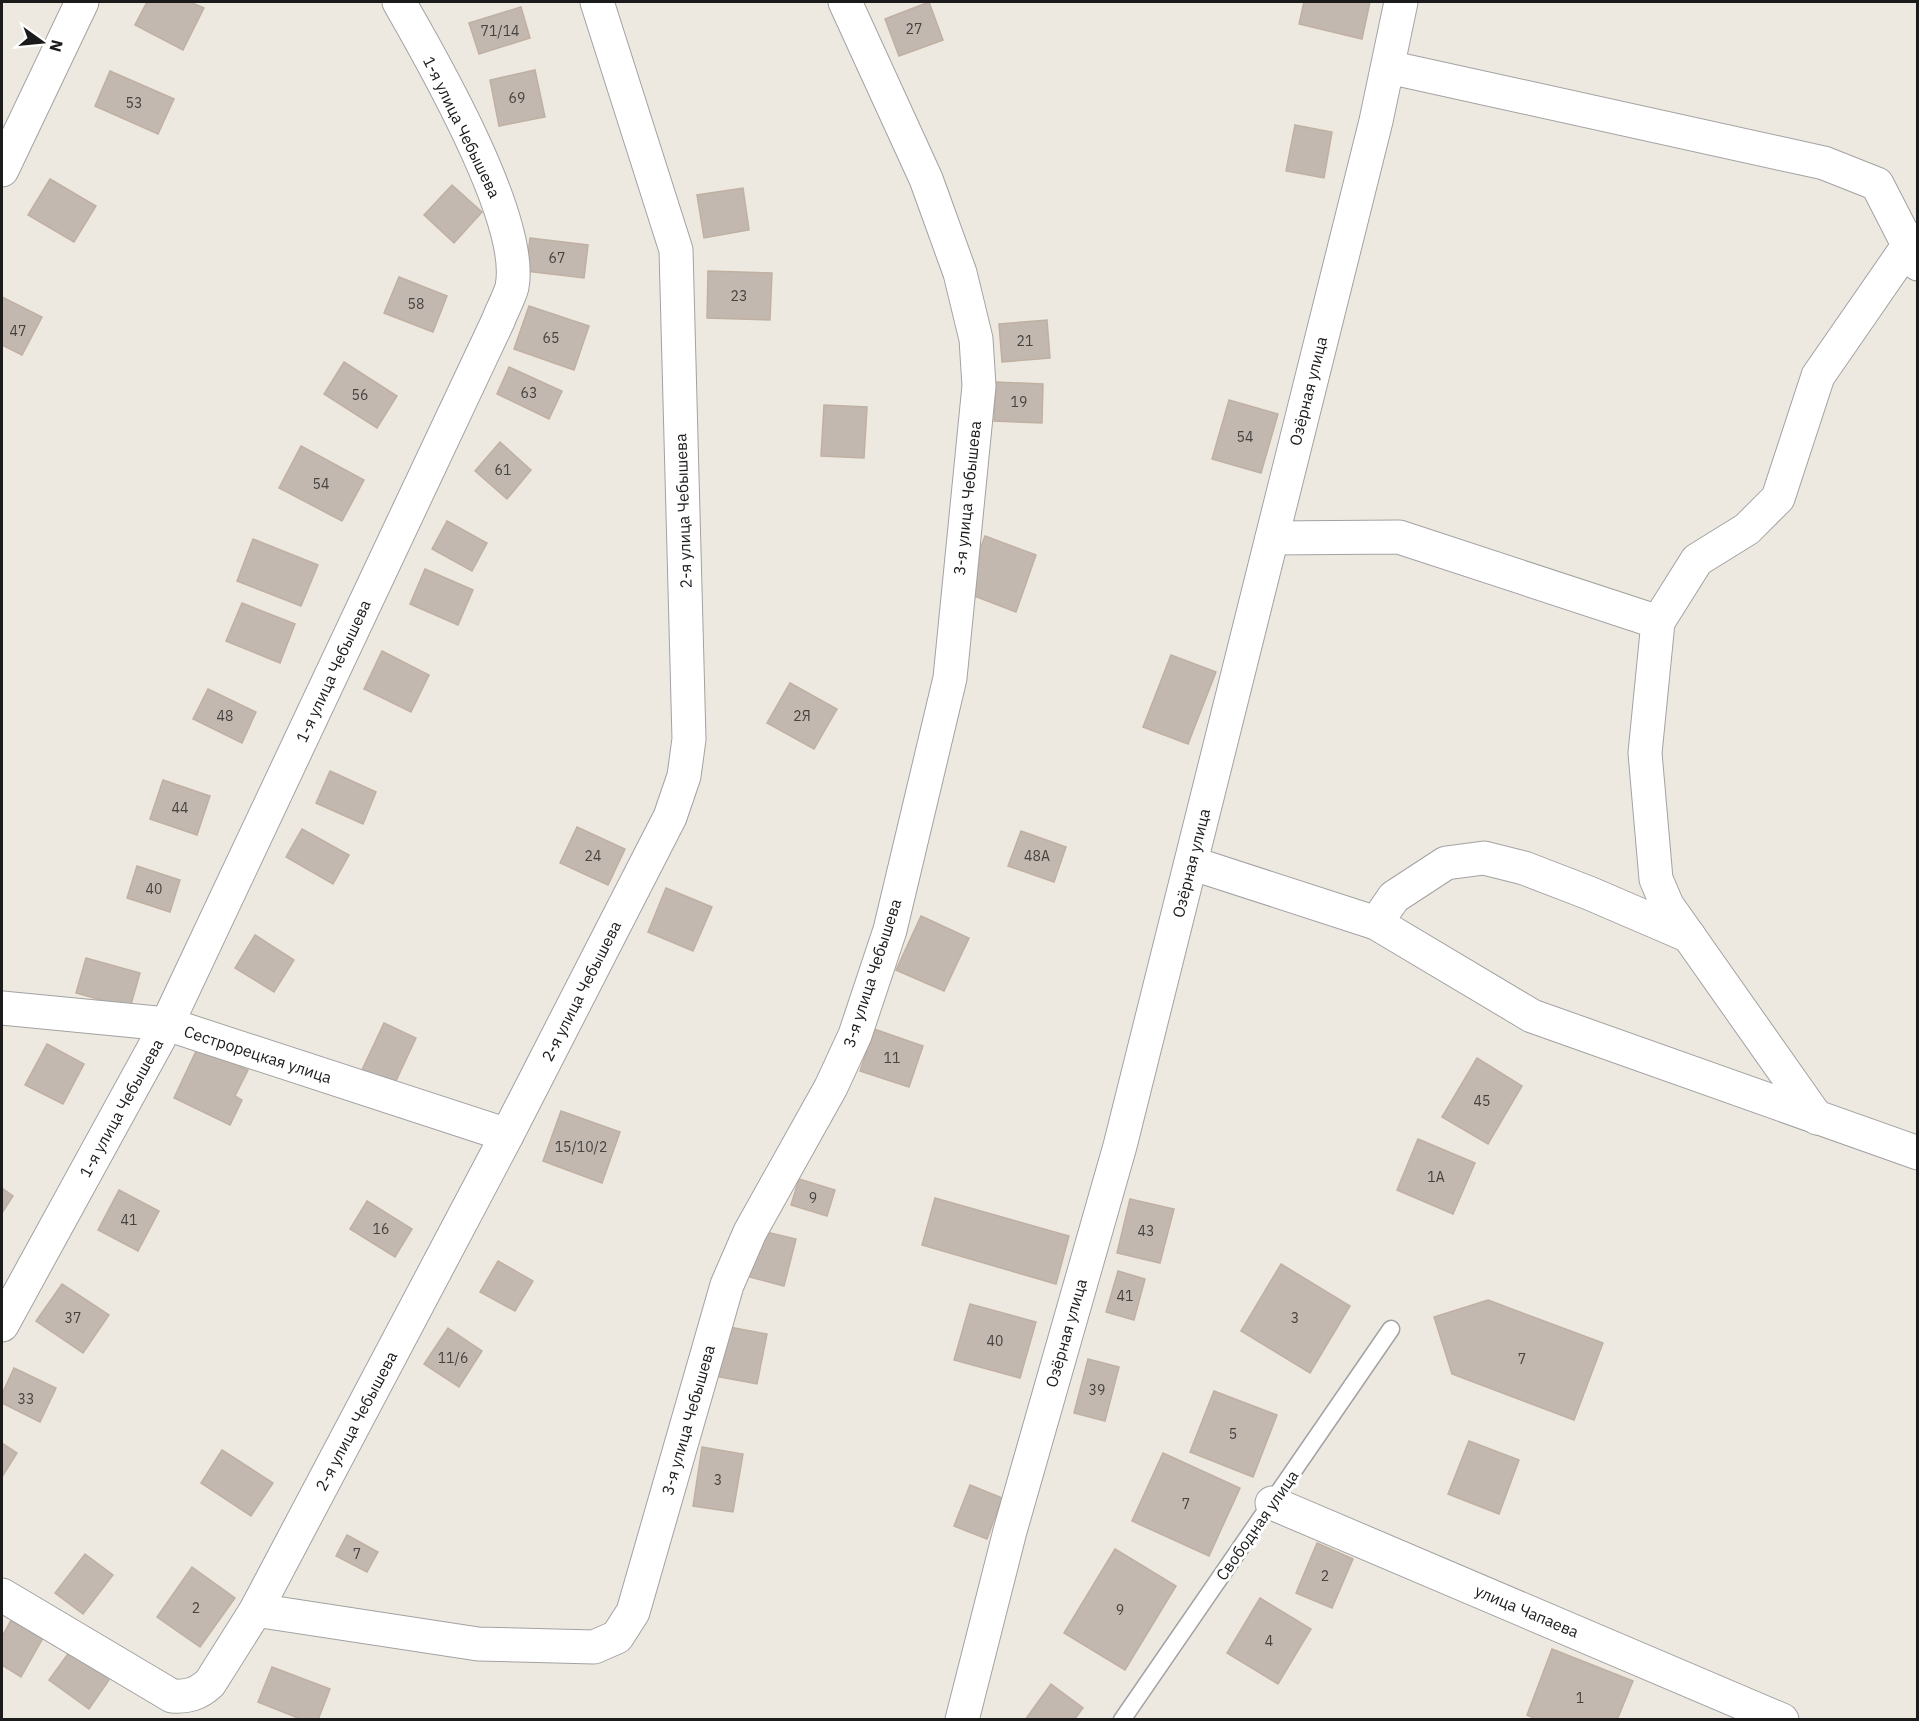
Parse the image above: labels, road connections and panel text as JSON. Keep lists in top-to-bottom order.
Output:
{
  "streets": {
    "street": [
      "1-я улица Чебышева",
      "Озёрная улица",
      "3-я улица Чебышева",
      "2-я улица Чебышева",
      "Сестрорецкая улица",
      "улица Чапаева"
    ],
    "lane": ["Свободная улица"]
  },
  "crossings": [
    ["1-я улица Чебышева", "Сестрорецкая улица"],
    ["3-я улица Чебышева", "2-я улица Чебышева"],
    ["2-я улица Чебышева", "Сестрорецкая улица"],
    ["Свободная улица", "улица Чапаева"]
  ],
  "house_numbers": [
    "27",
    "71/14",
    "69",
    "53",
    "67",
    "23",
    "58",
    "47",
    "65",
    "21",
    "63",
    "56",
    "19",
    "54",
    "61",
    "54",
    "48",
    "2Я",
    "44",
    "24",
    "48А",
    "40",
    "11",
    "45",
    "15/10/2",
    "1А",
    "9",
    "41",
    "16",
    "43",
    "41",
    "37",
    "3",
    "40",
    "11/6",
    "7",
    "39",
    "33",
    "5",
    "3",
    "7",
    "7",
    "2",
    "2",
    "9",
    "4",
    "1"
  ],
  "north": "right"
}
